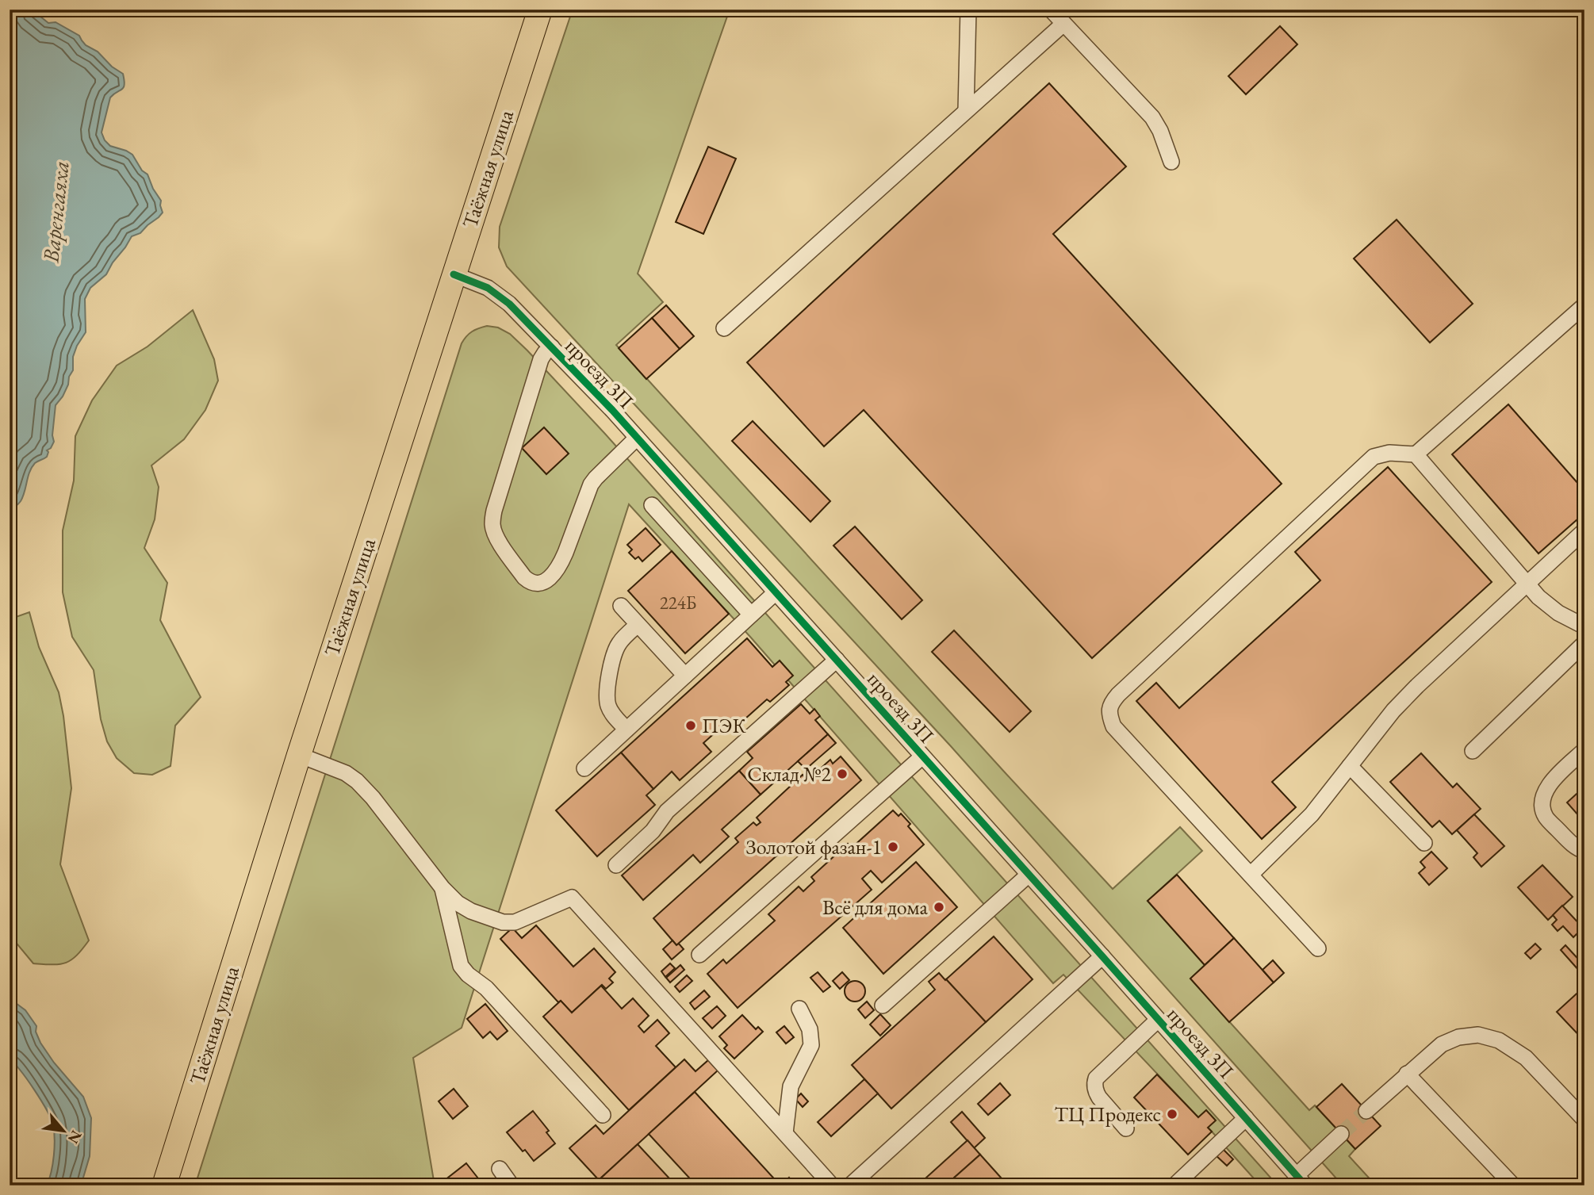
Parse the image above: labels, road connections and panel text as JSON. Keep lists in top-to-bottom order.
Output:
{
  "streets": {
    "highway": ["Таёжная улица"],
    "street": ["проезд 3П"]
  },
  "crossings": [
    ["Таёжная улица", "проезд 3П"]
  ],
  "water": ["Варенгаяха"],
  "places": [
    "ПЭК",
    "Склад №2",
    "Золотой фазан-1",
    "Всё для дома",
    "ТЦ Продекс"
  ],
  "house_numbers": ["224Б"],
  "north": "bottom right"
}
